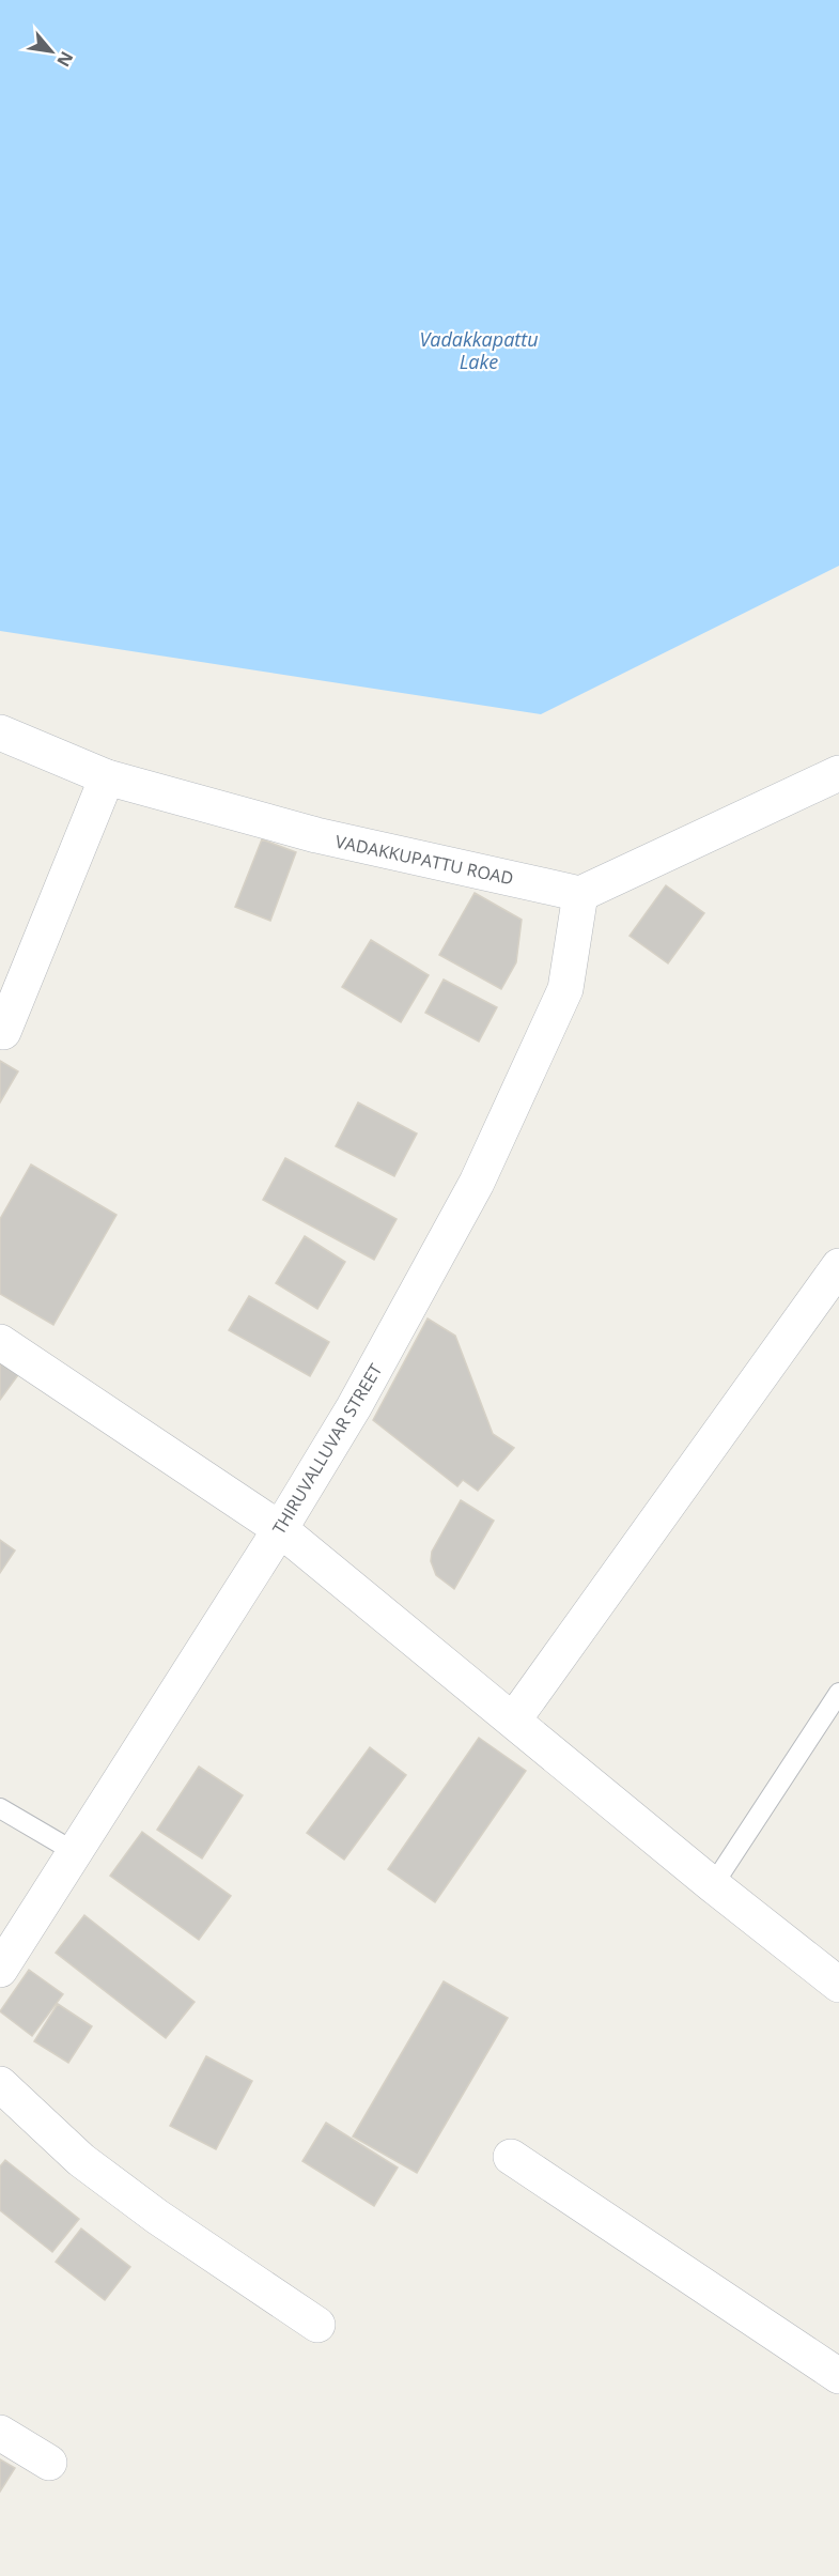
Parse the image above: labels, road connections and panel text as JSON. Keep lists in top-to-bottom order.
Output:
{
  "streets": {
    "street": ["VADAKKUPATTU ROAD", "THIRUVALLUVAR STREET"]
  },
  "crossings": [
    ["VADAKKUPATTU ROAD", "THIRUVALLUVAR STREET"]
  ],
  "water": ["Vadakkapattu Lake"],
  "north": "bottom right"
}
